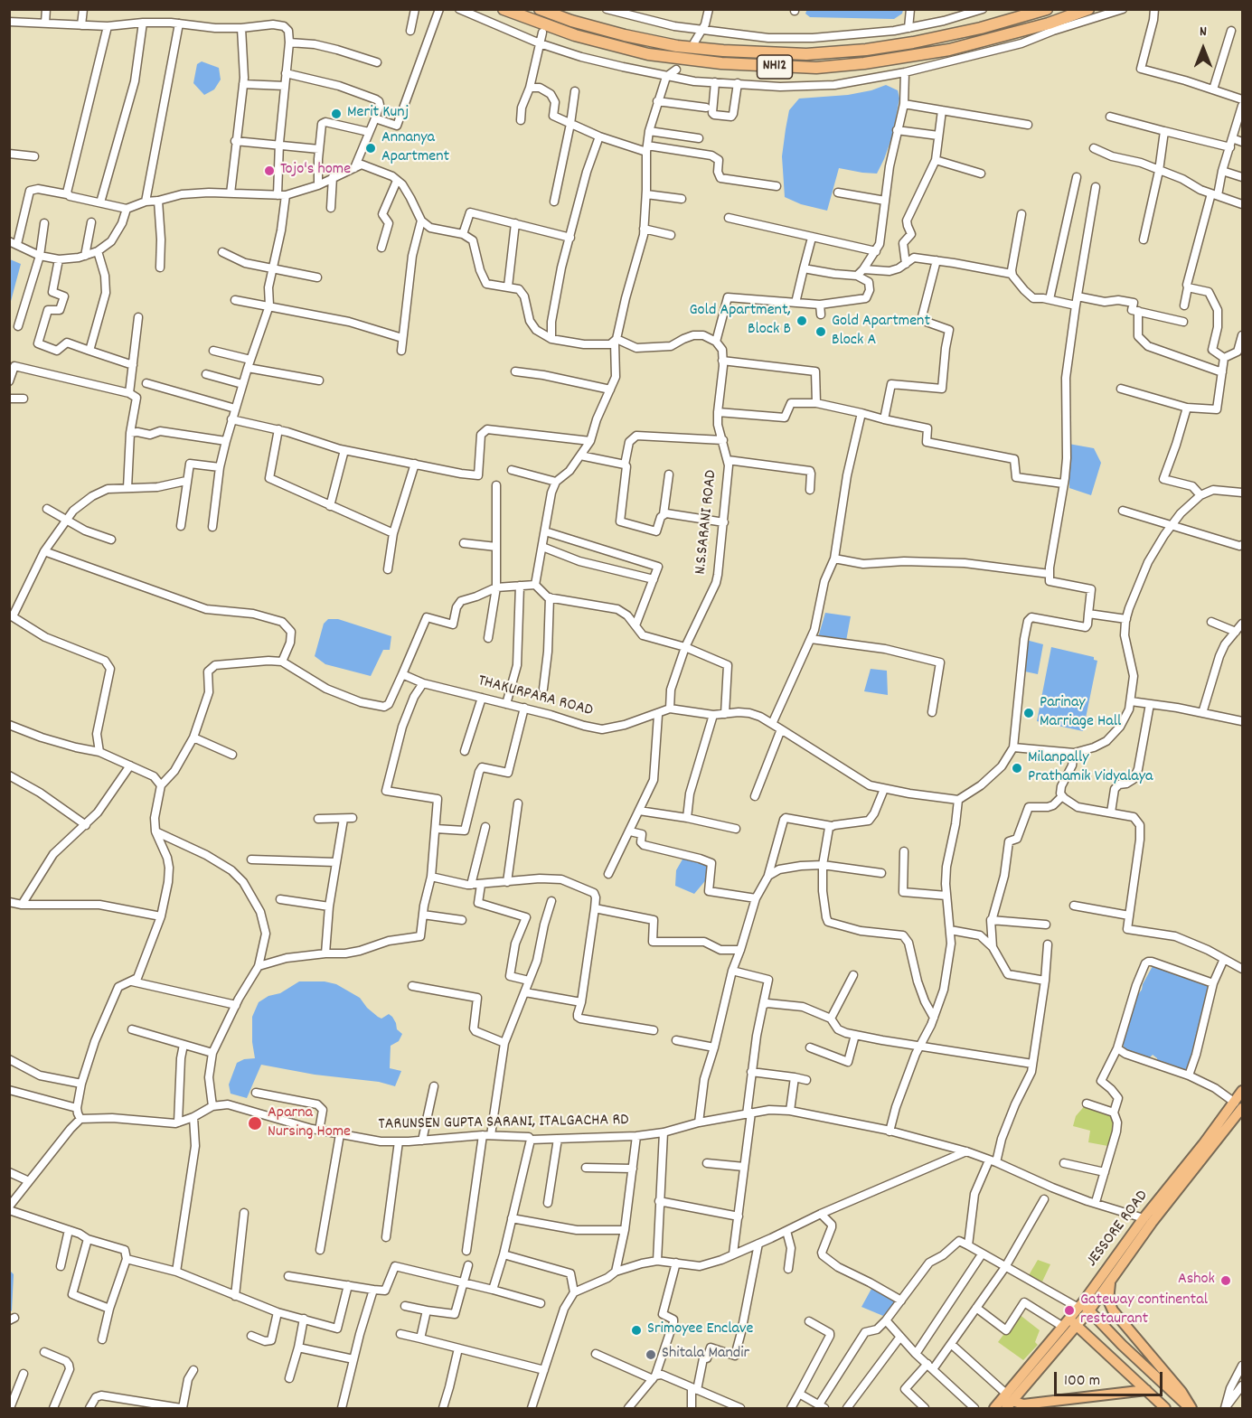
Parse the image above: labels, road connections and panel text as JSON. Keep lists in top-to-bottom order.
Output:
{
  "streets": {
    "highway": ["NH12"],
    "main road": ["JESSORE ROAD"],
    "street": ["N.S.SARANI ROAD", "THAKURPARA ROAD", "TARUNSEN GUPTA SARANI, ITALGACHA RD"]
  },
  "crossings": [
    ["N.S.SARANI ROAD", "THAKURPARA ROAD"],
    ["TARUNSEN GUPTA SARANI, ITALGACHA RD", "JESSORE ROAD"]
  ],
  "places": [
    "Merit Kunj",
    "Annanya Apartment",
    "Tojo's home",
    "Gold Apartment, Block B",
    "Gold Apartment Block A",
    "Parinay Marriage Hall",
    "Milanpally Prathamik Vidyalaya",
    "Aparna Nursing Home",
    "Ashok",
    "Gateway continental restaurant",
    "Srimoyee Enclave",
    "Shitala Mandir"
  ],
  "scale_bar": "100 m",
  "north": "top"
}
